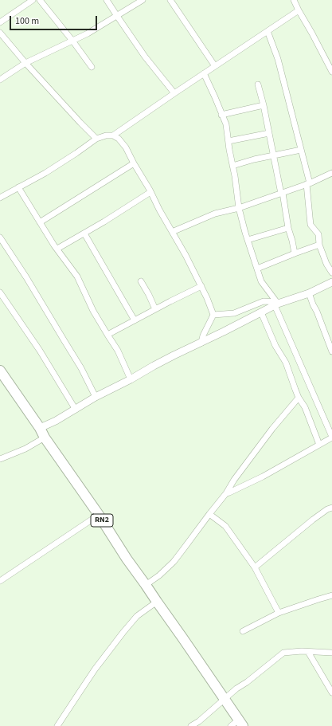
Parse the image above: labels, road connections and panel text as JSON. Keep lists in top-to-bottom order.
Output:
{
  "streets": {
    "highway": ["RN2"]
  },
  "scale_bar": "100 m"
}
